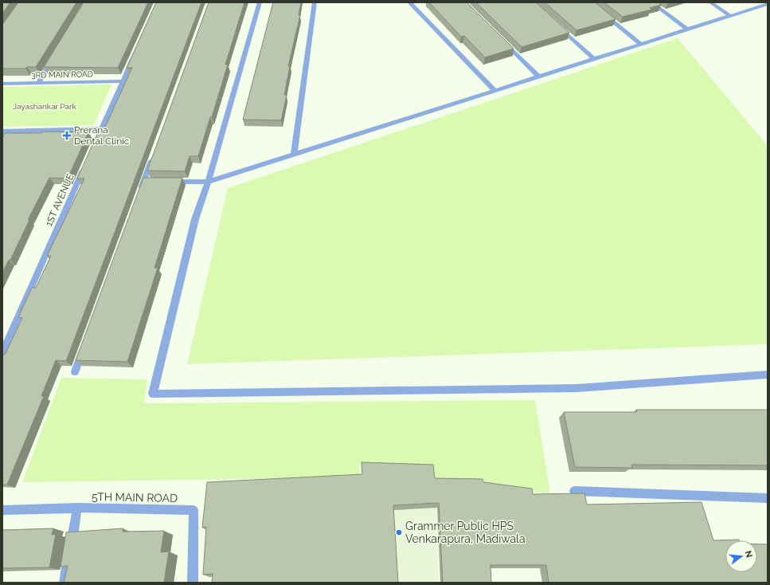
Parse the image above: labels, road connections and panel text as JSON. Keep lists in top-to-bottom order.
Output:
{
  "streets": {
    "street": ["3RD MAIN ROAD", "1ST AVENUE", "5TH MAIN ROAD"]
  },
  "parks": ["Jayashankar Park"],
  "places": {
    "health": ["Prerana Dental Clinic"],
    "other": ["Grammer Public HPS Venkarapura, Madiwala"]
  },
  "north": "right"
}
